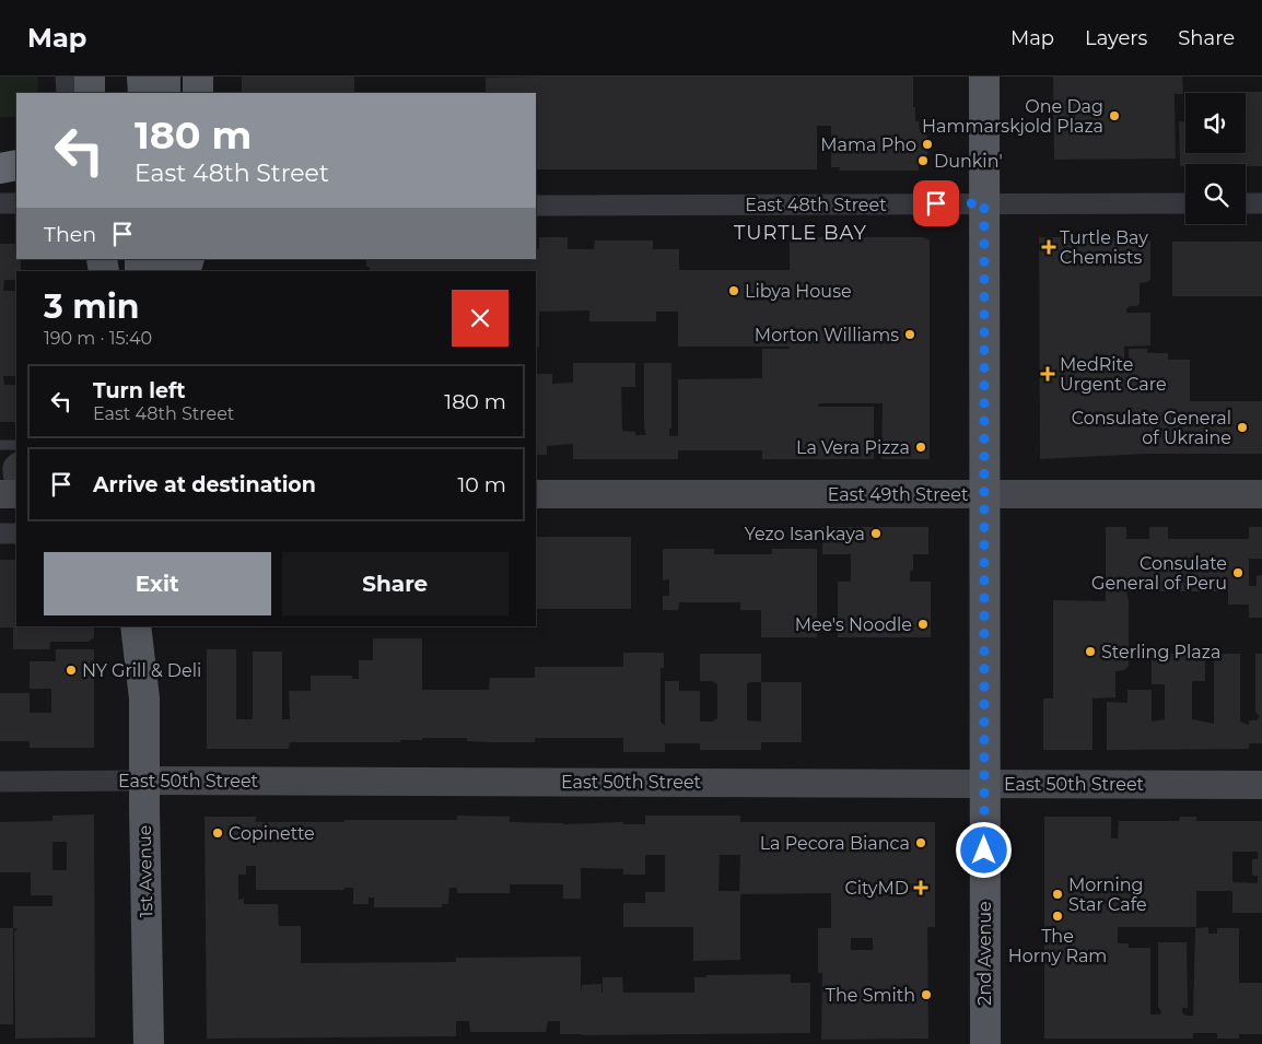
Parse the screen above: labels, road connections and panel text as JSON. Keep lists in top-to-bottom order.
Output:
{
  "streets": {
    "main road": [
      "East 49th Street",
      "East 50th Street",
      "1st Avenue",
      "2nd Avenue"
    ],
    "street": ["East 48th Street"]
  },
  "crossings": [
    ["East 48th Street", "2nd Avenue"],
    ["East 49th Street", "2nd Avenue"],
    ["East 50th Street", "1st Avenue"],
    ["East 50th Street", "2nd Avenue"]
  ],
  "districts": ["TURTLE BAY"],
  "places": {
    "other": [
      "One Dag Hammarskjold Plaza",
      "Mama Pho",
      "Dunkin'",
      "Libya House",
      "Morton Williams",
      "Consulate General of Ukraine",
      "La Vera Pizza",
      "Yezo Isankaya",
      "Consulate General of Peru",
      "Mee's Noodle",
      "Sterling Plaza",
      "NY Grill & Deli",
      "Copinette",
      "La Pecora Bianca",
      "Morning Star Cafe",
      "The Horny Ram",
      "The Smith"
    ],
    "health": ["Turtle Bay Chemists", "MedRite Urgent Care", "CityMD"]
  },
  "page": {
    "header": "Map",
    "nav": ["Map", "Layers", "Share"],
    "turn": ["180 m", "East 48th Street"],
    "then": "Then",
    "heading": ["3 min", "190 m · 15:40"],
    "list": [
      {
        "name": "Turn left",
        "note": "East 48th Street",
        "value": "180 m"
      },
      {
        "name": "Arrive at destination",
        "value": "10 m"
      }
    ],
    "buttons": ["Exit", "Share"]
  }
}
